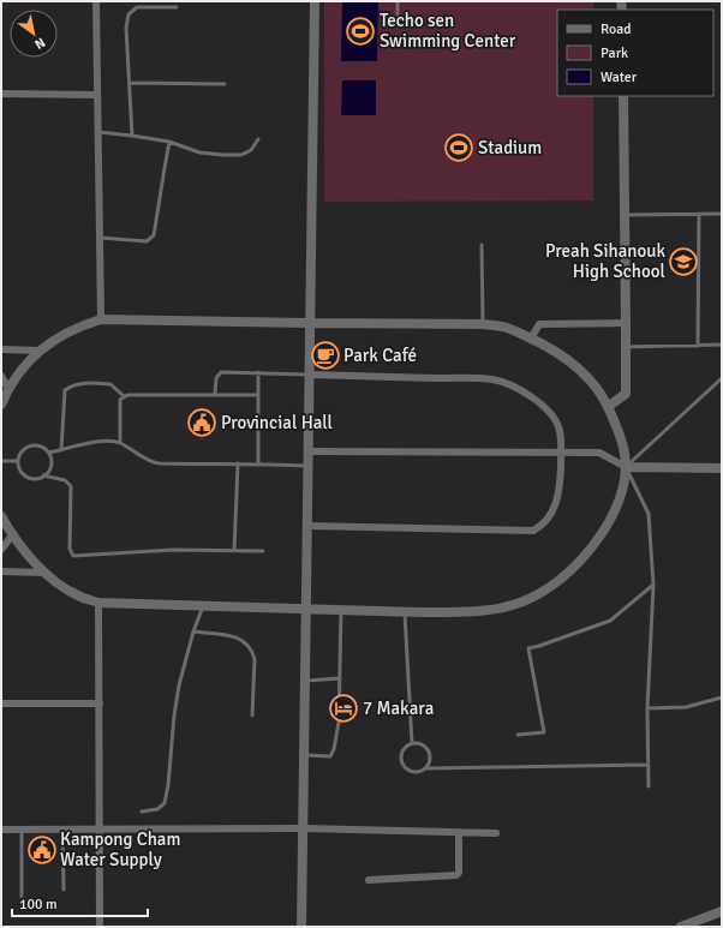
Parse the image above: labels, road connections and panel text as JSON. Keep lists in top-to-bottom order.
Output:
{
  "places": {
    "sports": ["Techo sen Swimming Center", "Stadium"],
    "school or university": ["Preah Sihanouk High School"],
    "cafe": ["Park Café"],
    "public building": ["Provincial Hall", "Kampong Cham Water Supply"],
    "hotel": ["7 Makara"]
  },
  "legend": ["Road", "Park", "Water"],
  "scale_bar": "100 m",
  "north": "bottom right"
}
